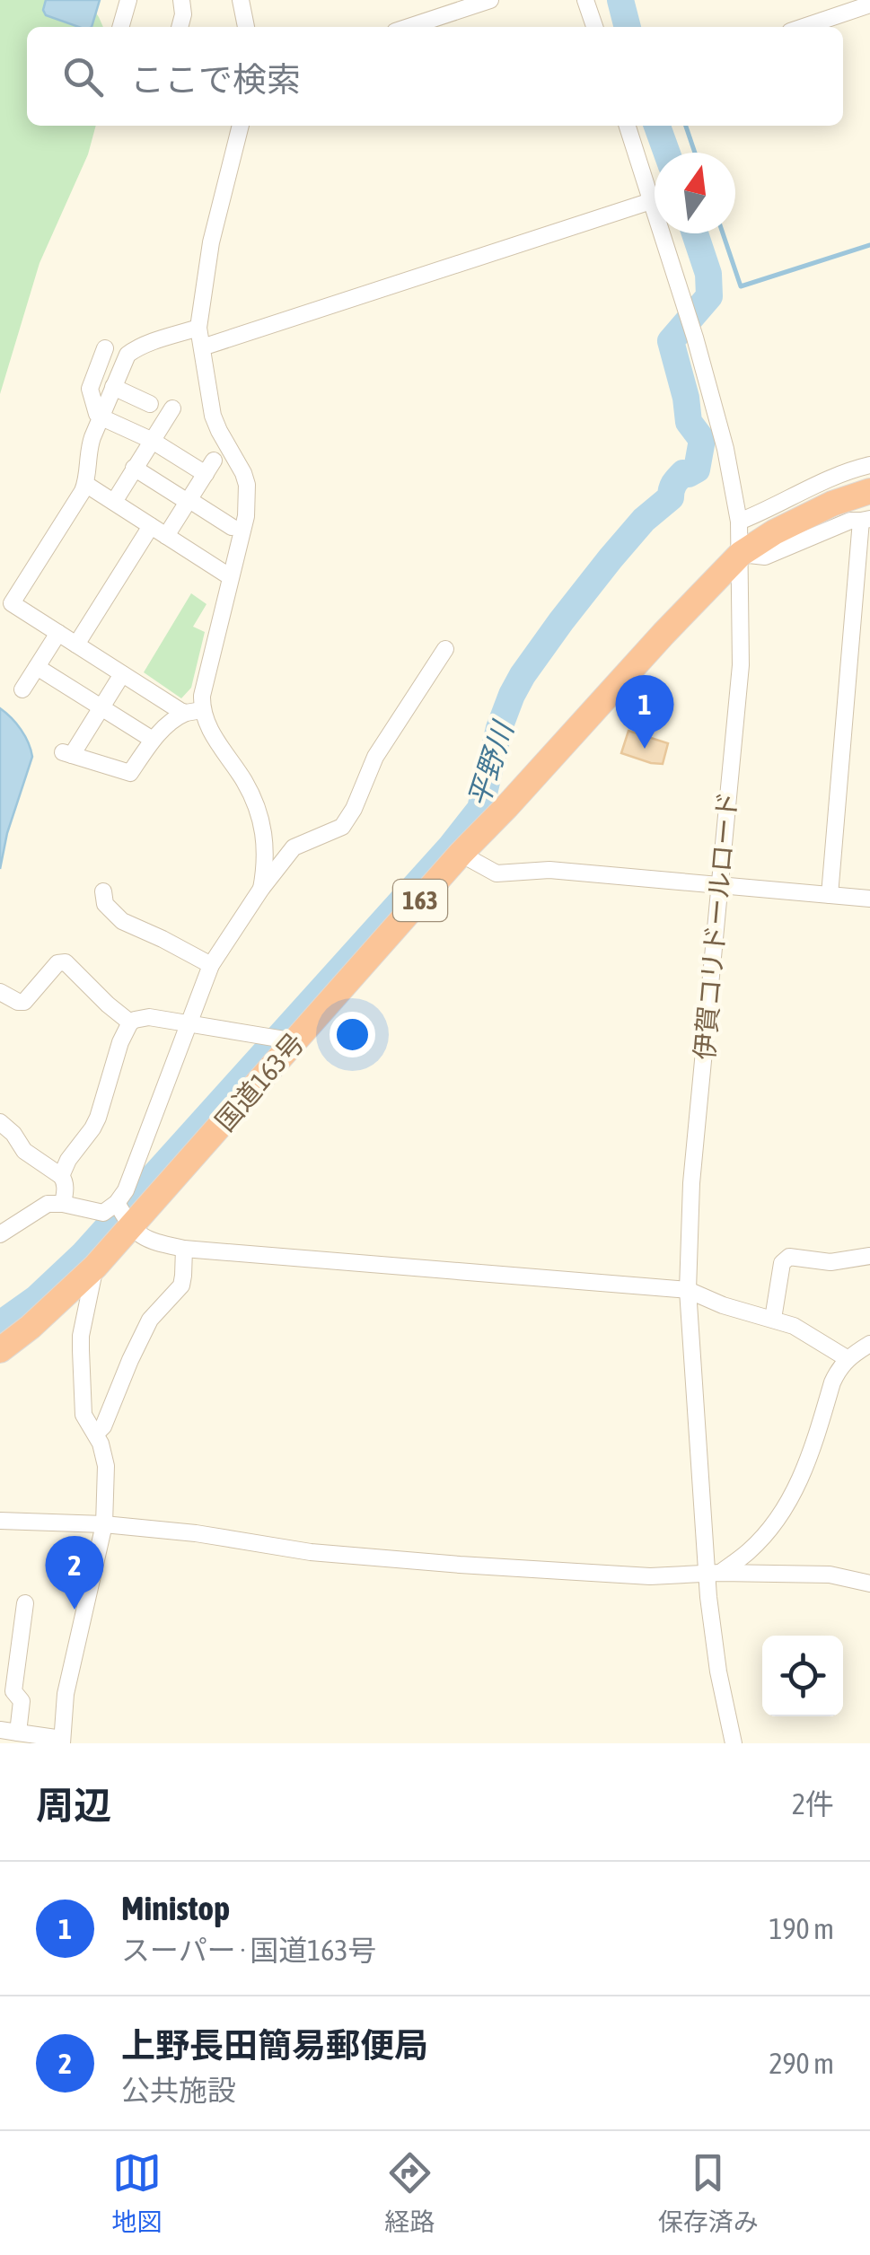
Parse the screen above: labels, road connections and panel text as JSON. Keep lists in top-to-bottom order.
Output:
{
  "streets": {
    "highway": ["163", "国道163号"],
    "street": ["伊賀コリドールロード"]
  },
  "crossings": [
    ["伊賀コリドールロード", "国道163号"]
  ],
  "water": ["平野川"],
  "north": "top",
  "page": {
    "search": "ここで検索",
    "pins": ["1", "2"],
    "heading": ["周辺", "2件"],
    "list": [
      {
        "mark": "1",
        "name": "Ministop",
        "note": "スーパー · 国道163号",
        "value": "190 m"
      },
      {
        "mark": "2",
        "name": "上野長田簡易郵便局",
        "note": "公共施設",
        "value": "290 m"
      }
    ],
    "nav": ["地図", "経路", "保存済み"]
  }
}
